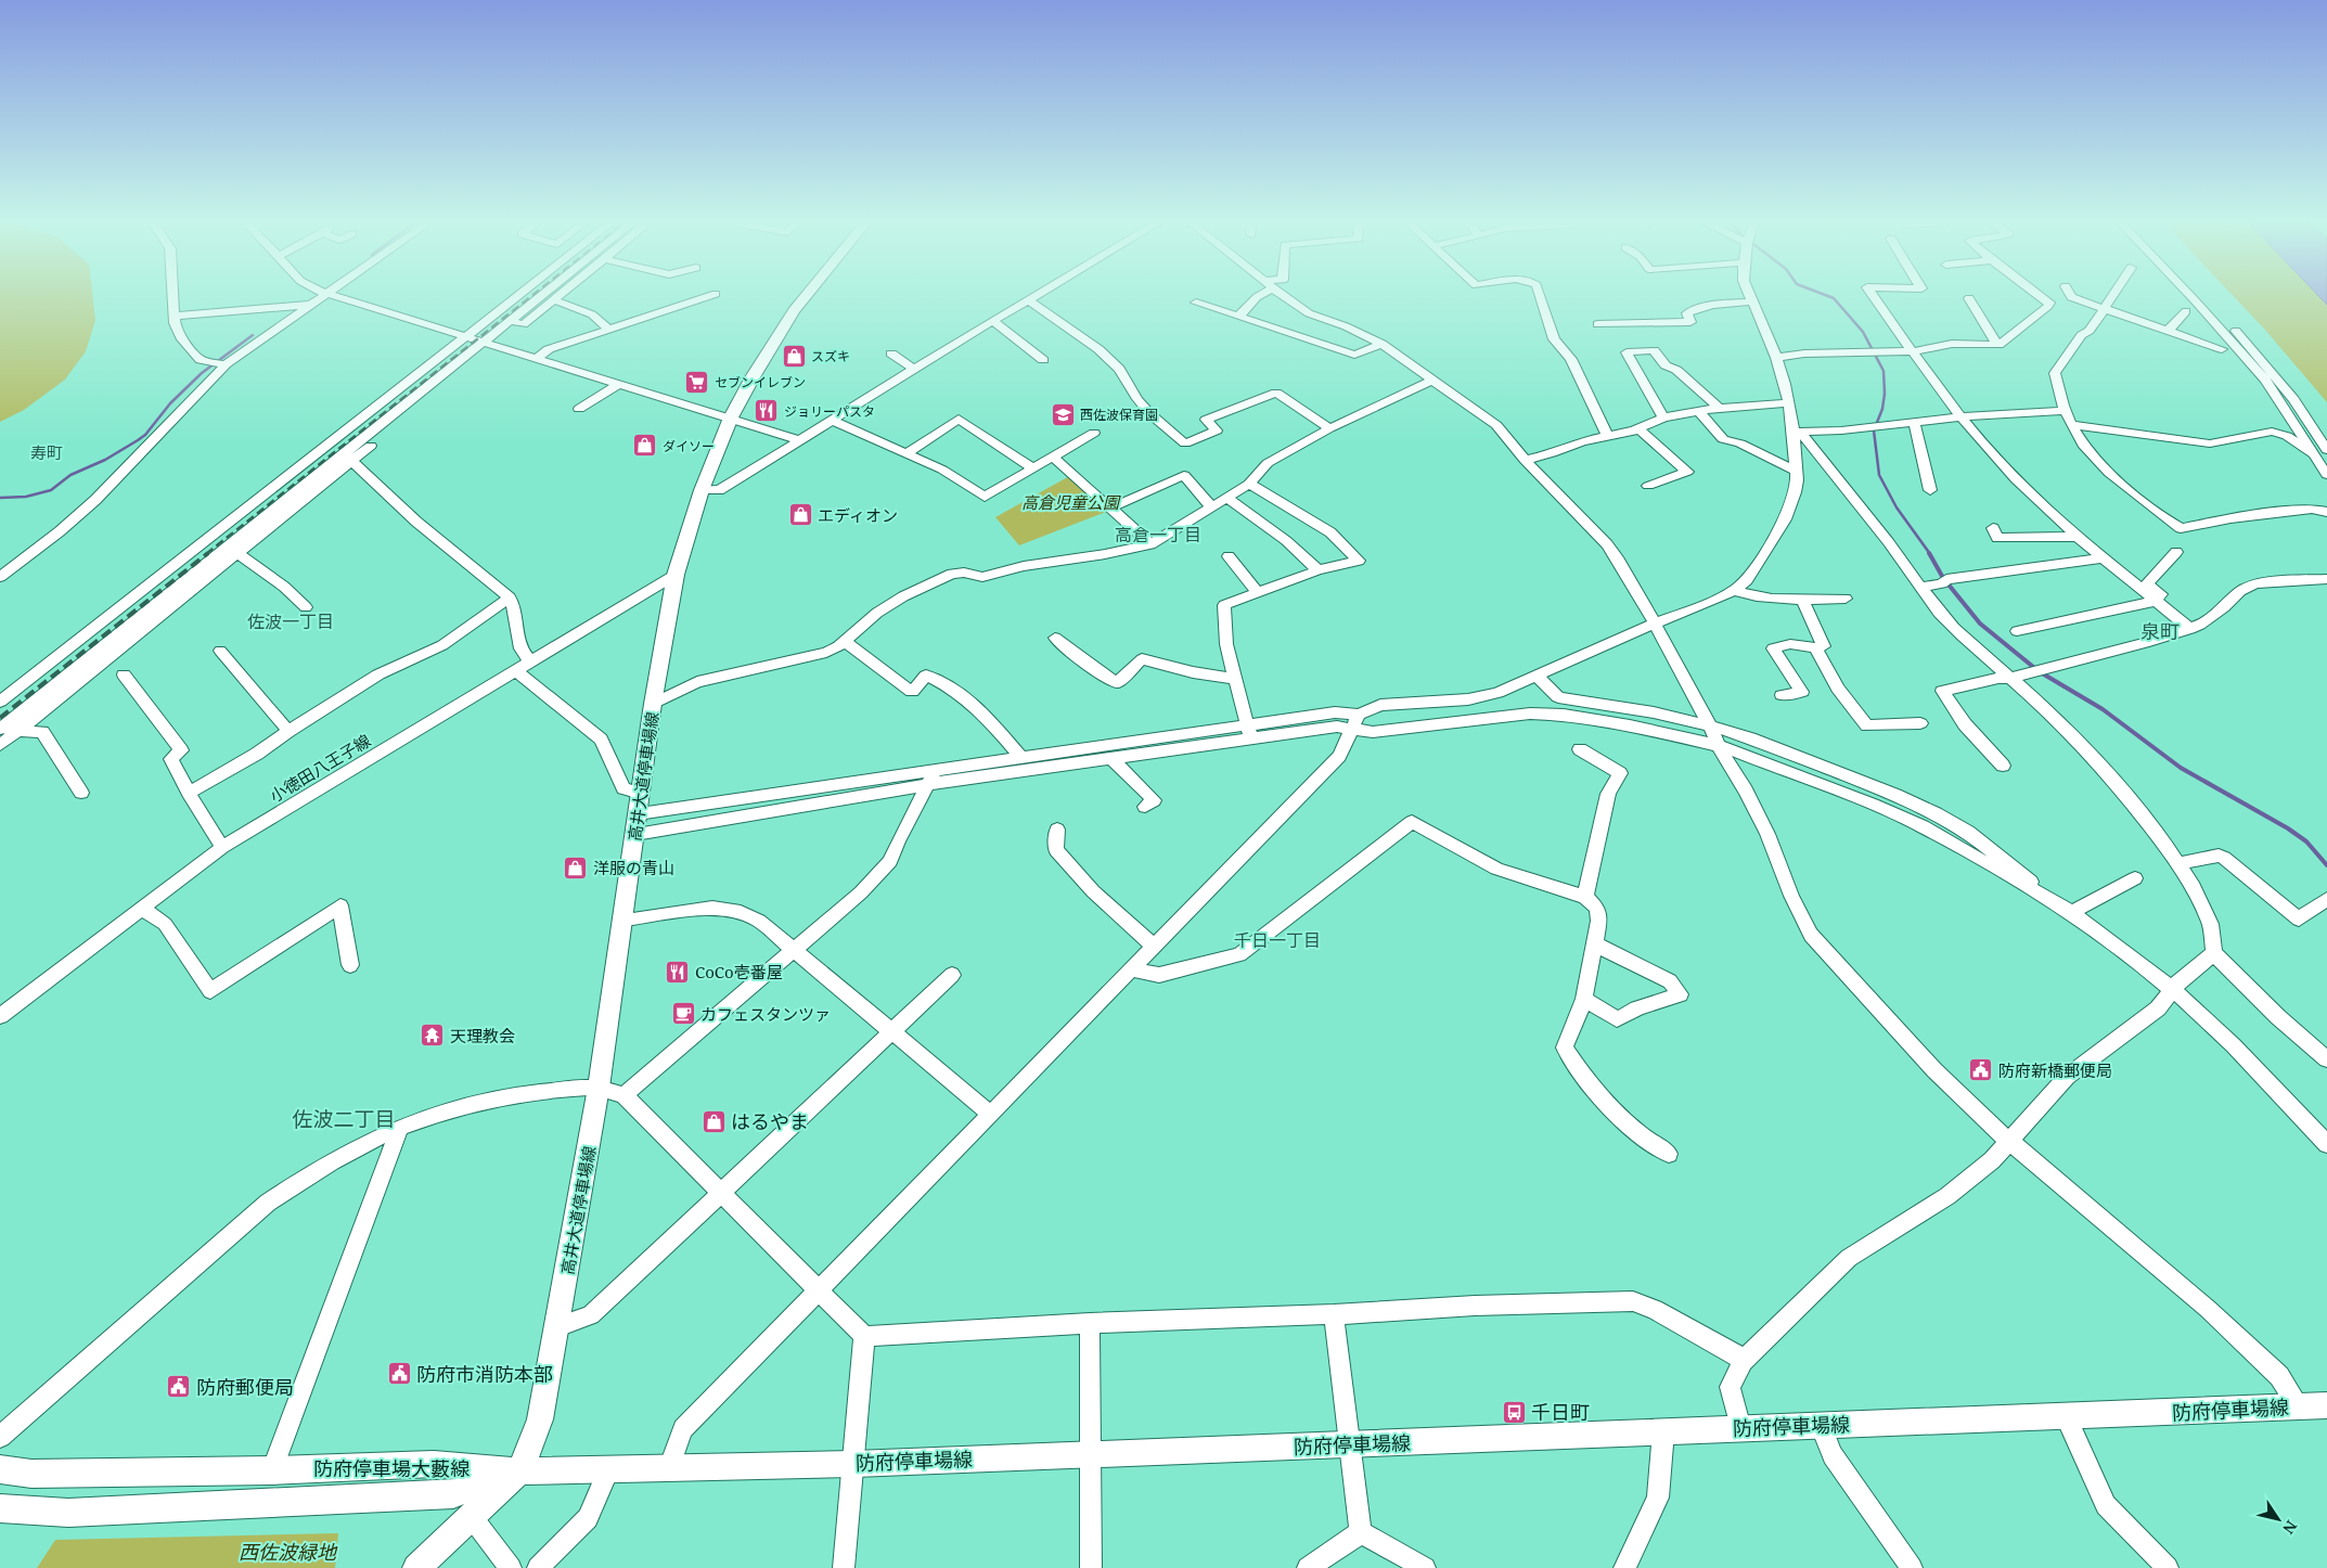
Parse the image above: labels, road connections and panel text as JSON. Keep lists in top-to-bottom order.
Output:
{
  "streets": {
    "main road": ["高井大道停車場線", "防府停車場線", "防府停車場大藪線"],
    "street": ["小徳田八王子線"]
  },
  "crossings": [
    ["小徳田八王子線", "高井大道停車場線"],
    ["高井大道停車場線", "防府停車場線"],
    ["高井大道停車場線", "防府停車場大藪線"],
    ["防府停車場線", "防府停車場大藪線"]
  ],
  "districts": [
    "寿町",
    "高倉一丁目",
    "佐波一丁目",
    "泉町",
    "千日一丁目",
    "佐波二丁目"
  ],
  "parks": ["高倉児童公園", "西佐波緑地"],
  "places": {
    "shop": [
      "スズキ",
      "ダイソー",
      "エディオン",
      "洋服の青山",
      "はるやま"
    ],
    "supermarket": ["セブンイレブン"],
    "restaurant": ["ジョリーパスタ", "CoCo壱番屋"],
    "school or university": ["西佐波保育園"],
    "cafe": ["カフェスタンツァ"],
    "temple": ["天理教会"],
    "public building": ["防府新橋郵便局", "防府市消防本部", "防府郵便局"],
    "bus stop": ["千日町"]
  },
  "north": "bottom right"
}
